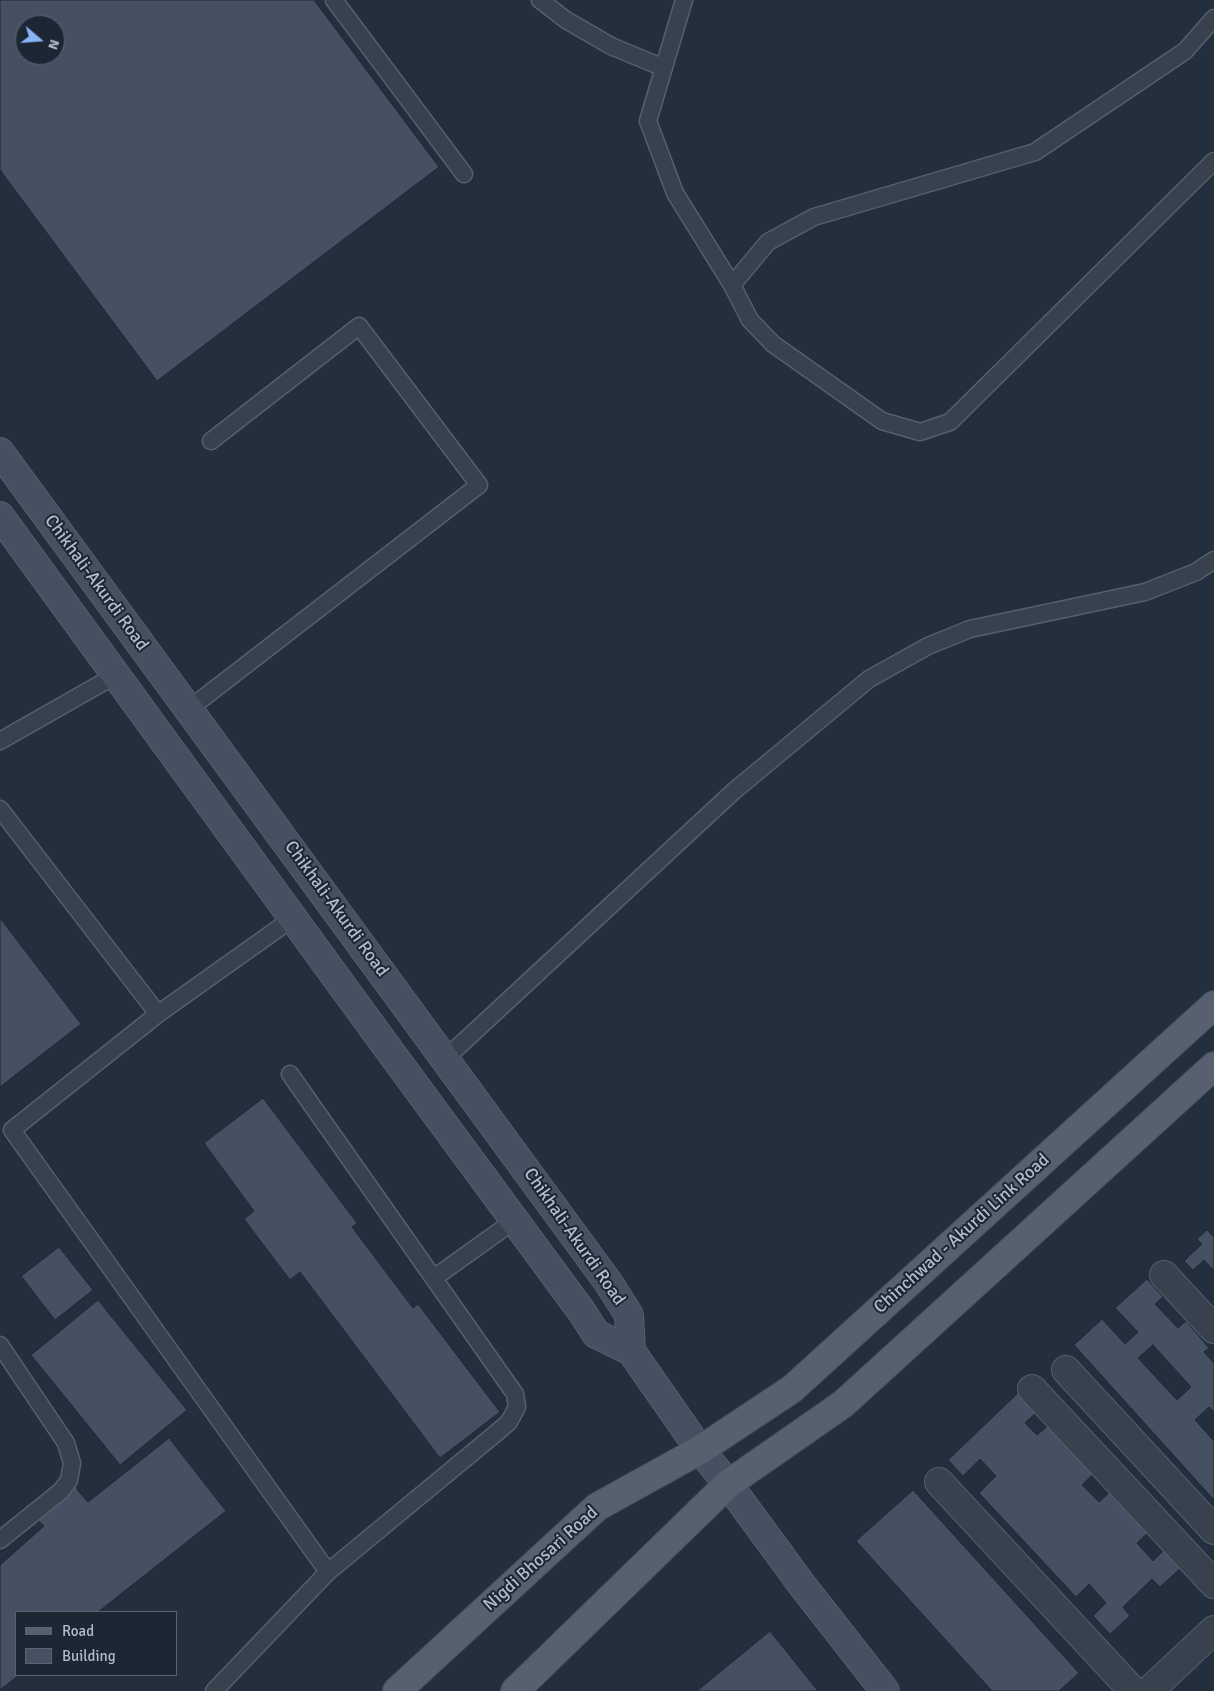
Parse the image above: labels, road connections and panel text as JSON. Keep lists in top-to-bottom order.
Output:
{
  "streets": {
    "main road": ["Chikhali-Akurdi Road", "Chinchwad - Akurdi Link Road", "Nigdi Bhosari Road"]
  },
  "crossings": [
    ["Chinchwad - Akurdi Link Road", "Nigdi Bhosari Road"]
  ],
  "legend": ["Road", "Building"],
  "north": "right"
}
